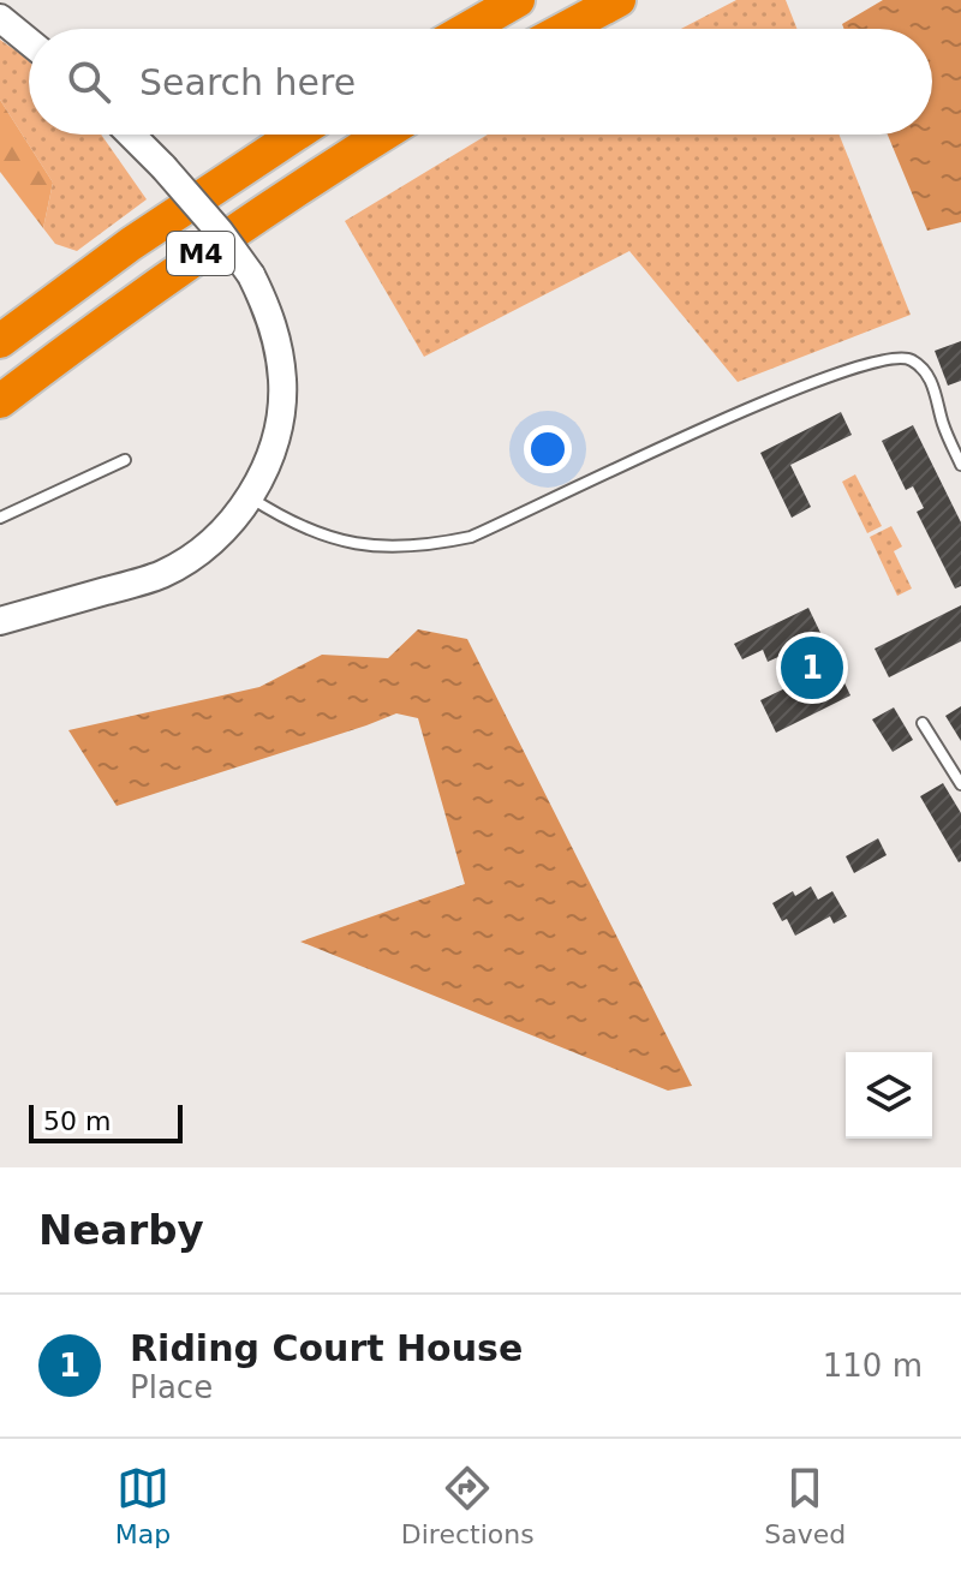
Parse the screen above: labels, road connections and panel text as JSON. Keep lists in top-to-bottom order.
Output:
{
  "streets": {
    "highway": ["M4"]
  },
  "scale_bar": "50 m",
  "page": {
    "search": "Search here",
    "pins": "1",
    "scale": "50 m",
    "heading": "Nearby",
    "list": [
      {
        "mark": "1",
        "name": "Riding Court House",
        "note": "Place",
        "value": "110 m"
      }
    ],
    "nav": ["Map", "Directions", "Saved"]
  }
}
